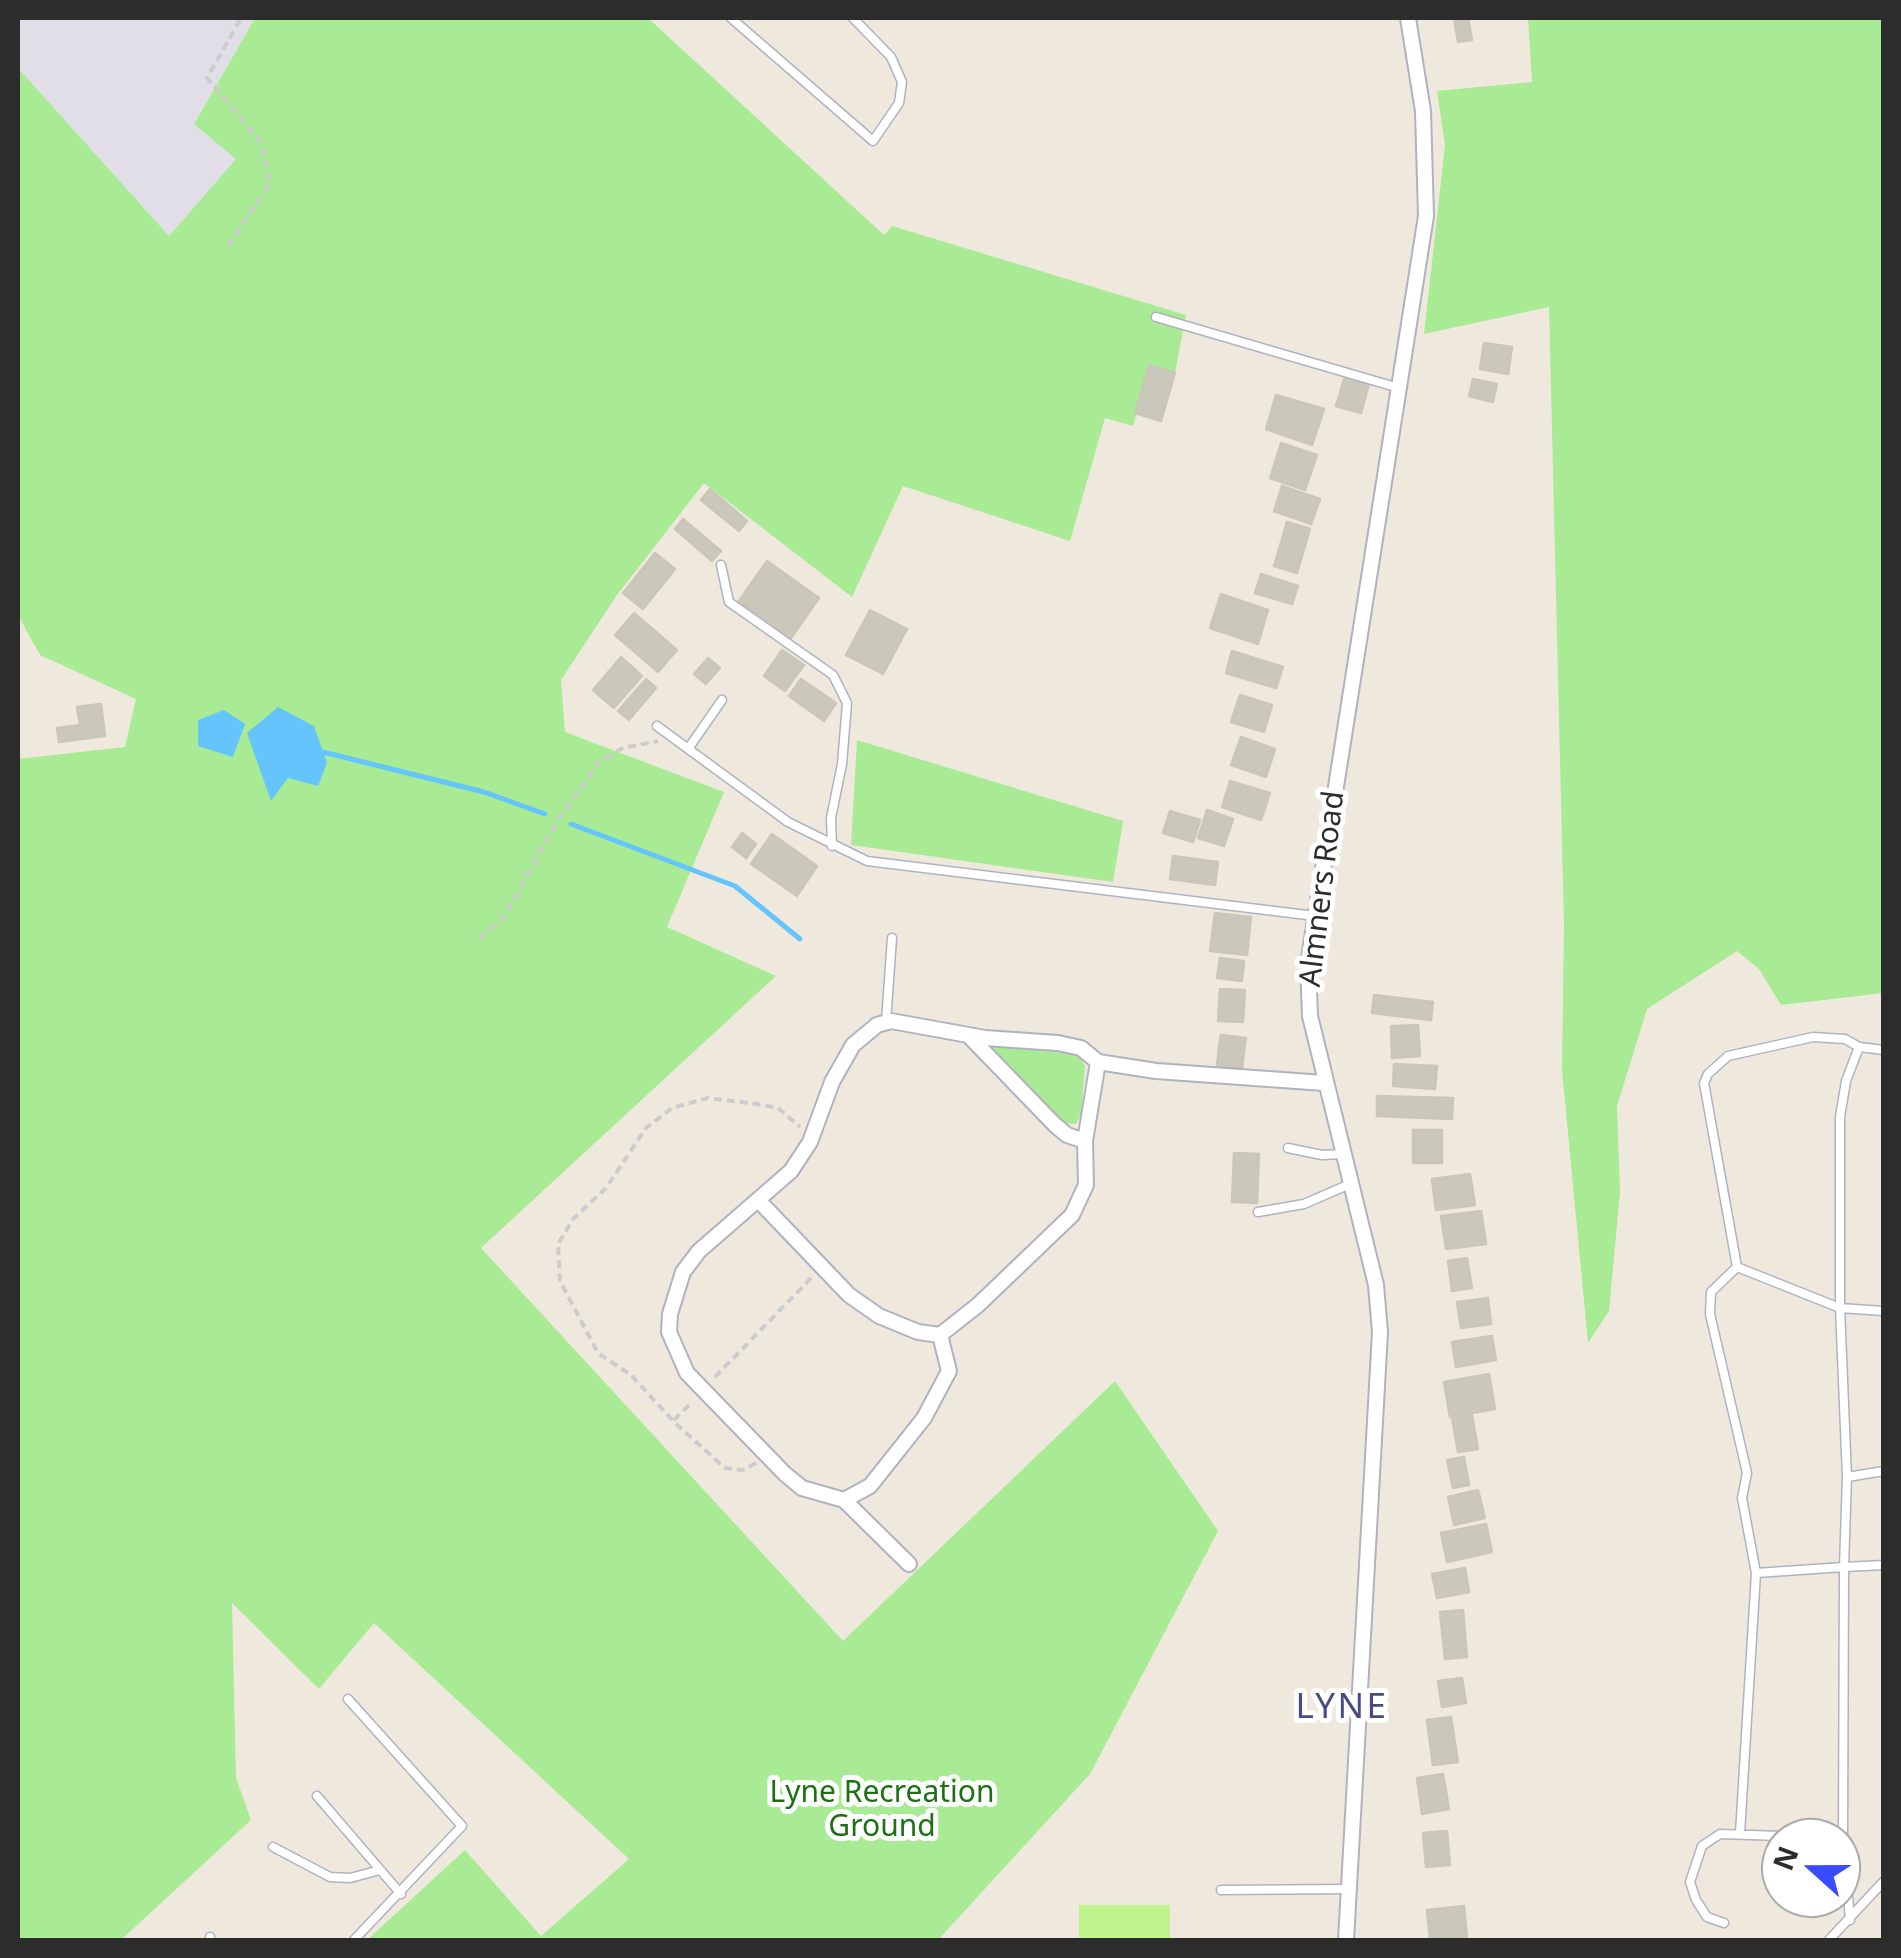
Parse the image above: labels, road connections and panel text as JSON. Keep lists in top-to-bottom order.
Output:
{
  "streets": {
    "street": ["Almners Road"]
  },
  "districts": ["LYNE"],
  "parks": ["Lyne Recreation Ground"],
  "north": "left"
}
